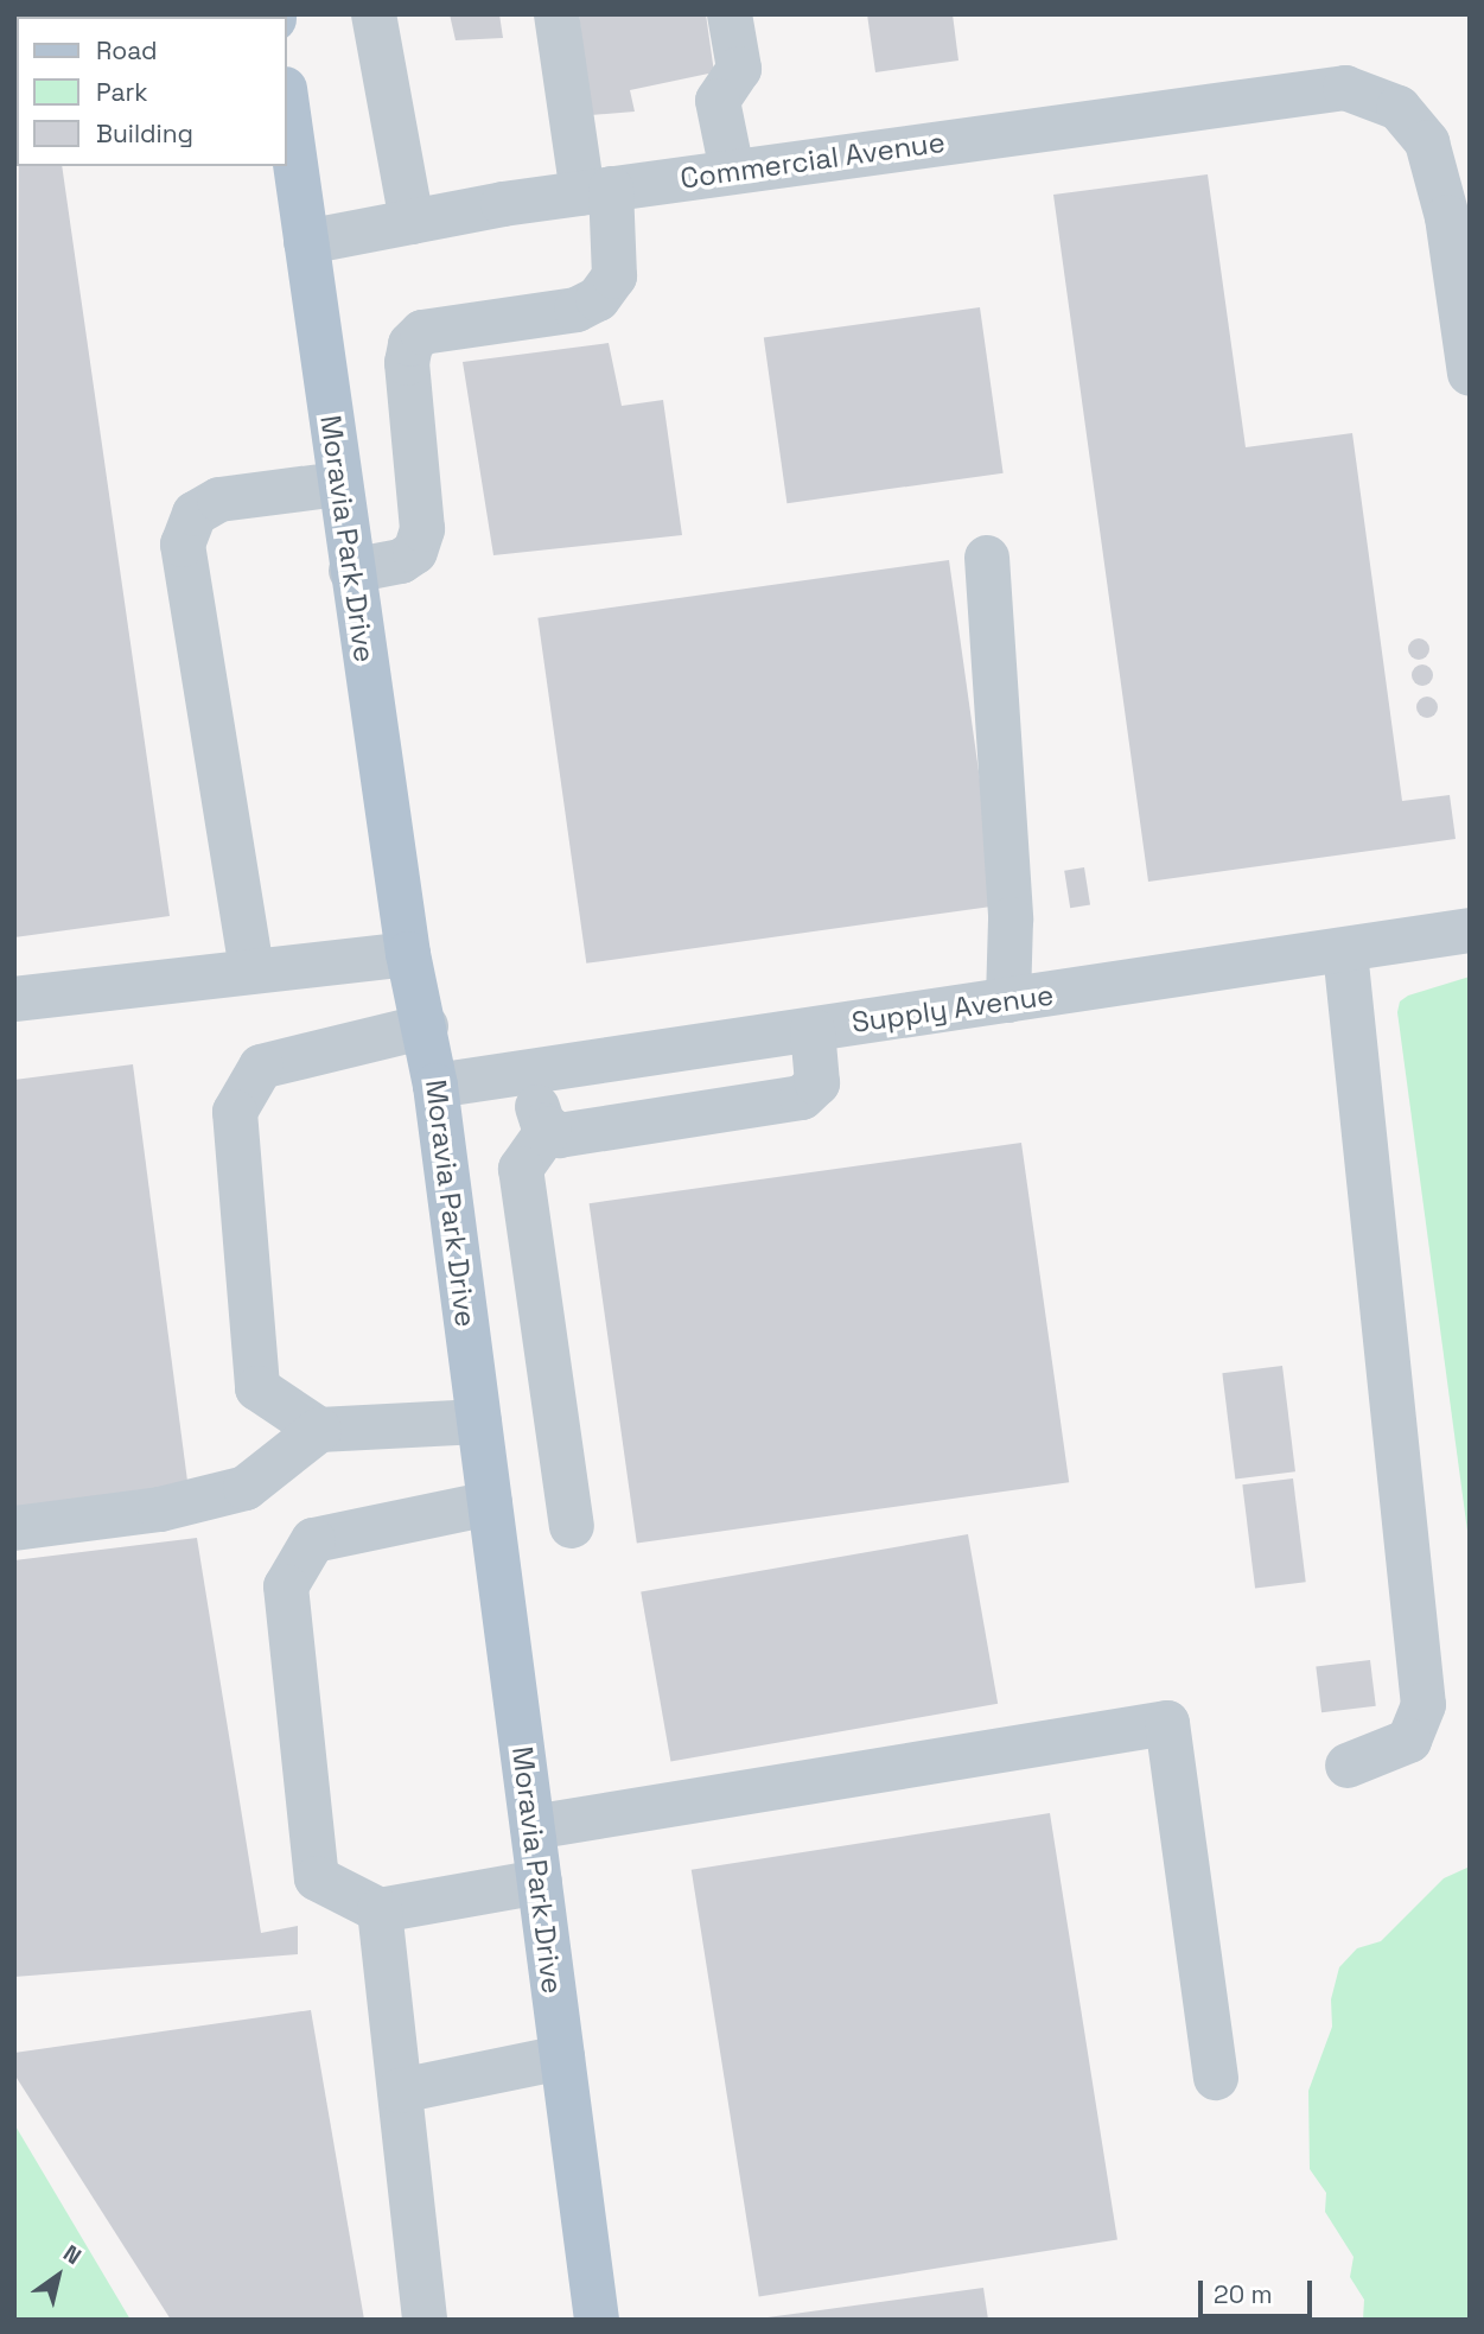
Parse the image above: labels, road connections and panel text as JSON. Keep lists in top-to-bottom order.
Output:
{
  "streets": {
    "main road": ["Moravia Park Drive"],
    "street": ["Commercial Avenue", "Supply Avenue"]
  },
  "crossings": [
    ["Commercial Avenue", "Moravia Park Drive"],
    ["Moravia Park Drive", "Supply Avenue"]
  ],
  "legend": ["Road", "Park", "Building"],
  "scale_bar": "20 m",
  "north": "top right"
}
